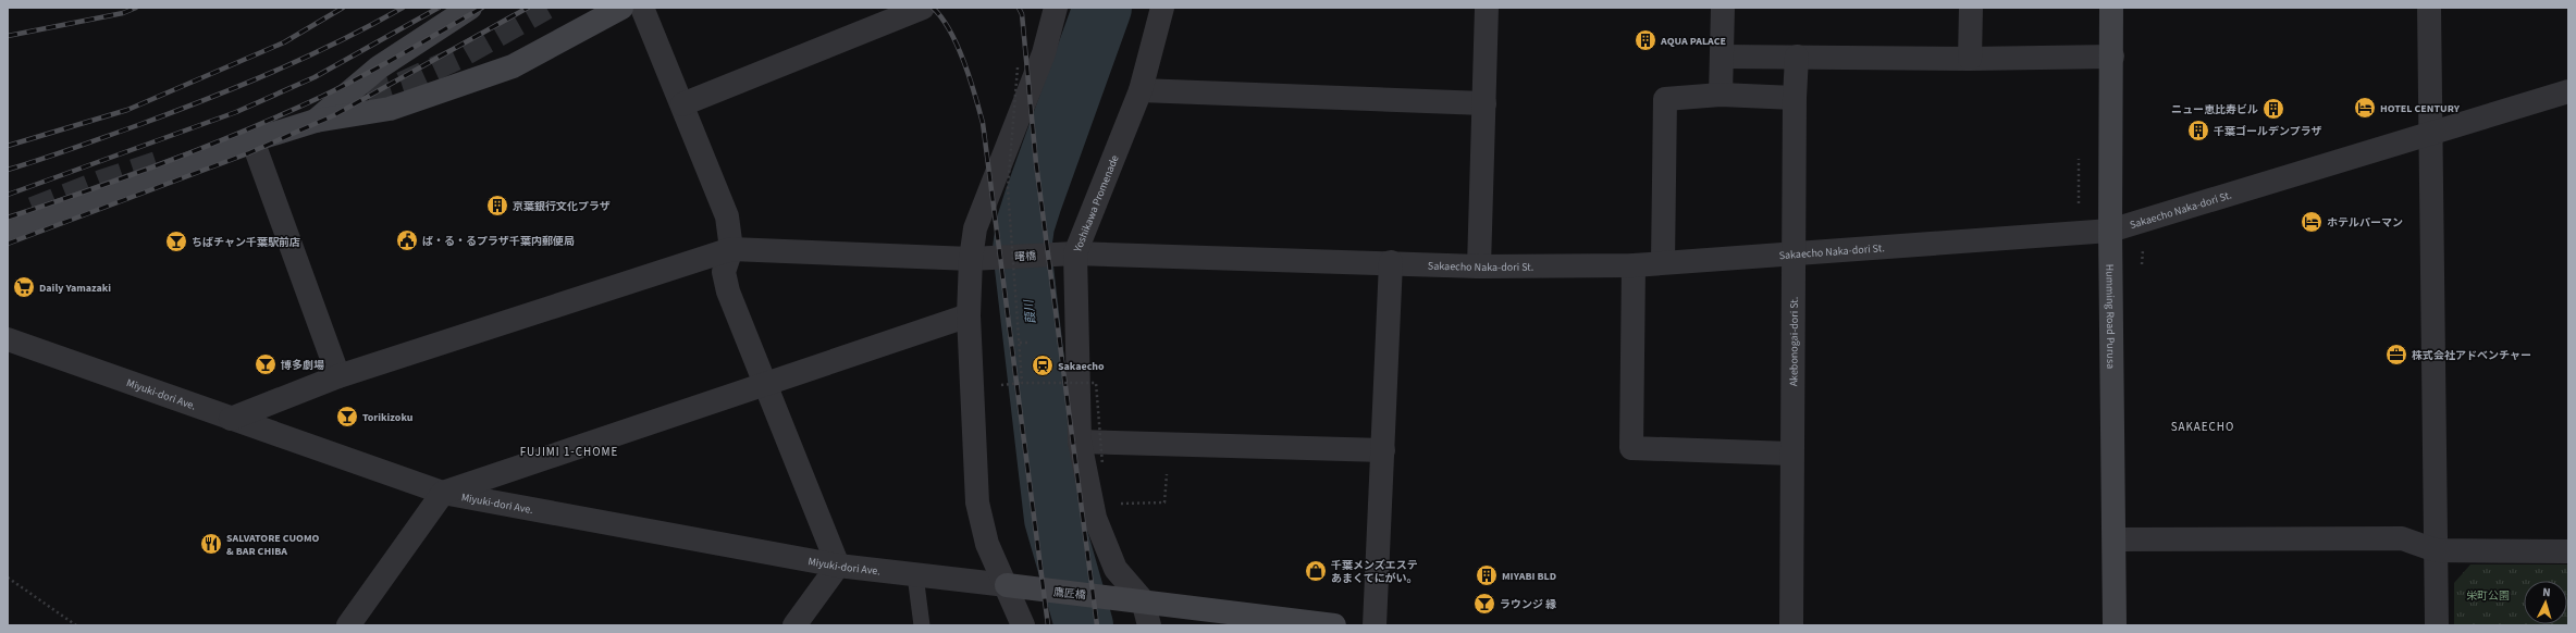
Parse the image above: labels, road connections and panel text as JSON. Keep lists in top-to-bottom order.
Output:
{
  "streets": {
    "street": [
      "Yoshikawa Promenade",
      "Sakaecho Naka-dori St.",
      "曙橋",
      "Humming Road Purusa",
      "Akebonogai-dori St.",
      "Miyuki-dori Ave.",
      "鷹匠橋"
    ]
  },
  "crossings": [
    ["Yoshikawa Promenade", "Sakaecho Naka-dori St."],
    ["Yoshikawa Promenade", "曙橋"],
    ["Yoshikawa Promenade", "鷹匠橋"],
    ["Sakaecho Naka-dori St.", "曙橋"],
    ["Sakaecho Naka-dori St.", "Humming Road Purusa"],
    ["Sakaecho Naka-dori St.", "Akebonogai-dori St."],
    ["Miyuki-dori Ave.", "鷹匠橋"]
  ],
  "districts": ["SAKAECHO", "FUJIMI 1-CHOME"],
  "water": ["葭川"],
  "parks": ["栄町公園"],
  "places": {
    "building": [
      "AQUA PALACE",
      "ニュー恵比寿ビル",
      "千葉ゴールデンプラザ",
      "京葉銀行文化プラザ",
      "MIYABI BLD"
    ],
    "hotel": ["HOTEL CENTURY", "ホテルパーマン"],
    "public building": ["ぱ・る・るプラザ千葉内郵便局"],
    "bar": [
      "ちばチャン千葉駅前店",
      "博多劇場",
      "Torikizoku",
      "ラウンジ 縁"
    ],
    "supermarket": ["Daily Yamazaki"],
    "office": ["株式会社アドベンチャー"],
    "station": ["Sakaecho"],
    "restaurant": ["SALVATORE CUOMO & BAR CHIBA"],
    "shop": ["千葉メンズエステ あまくてにがい。"]
  },
  "north": "top"
}
